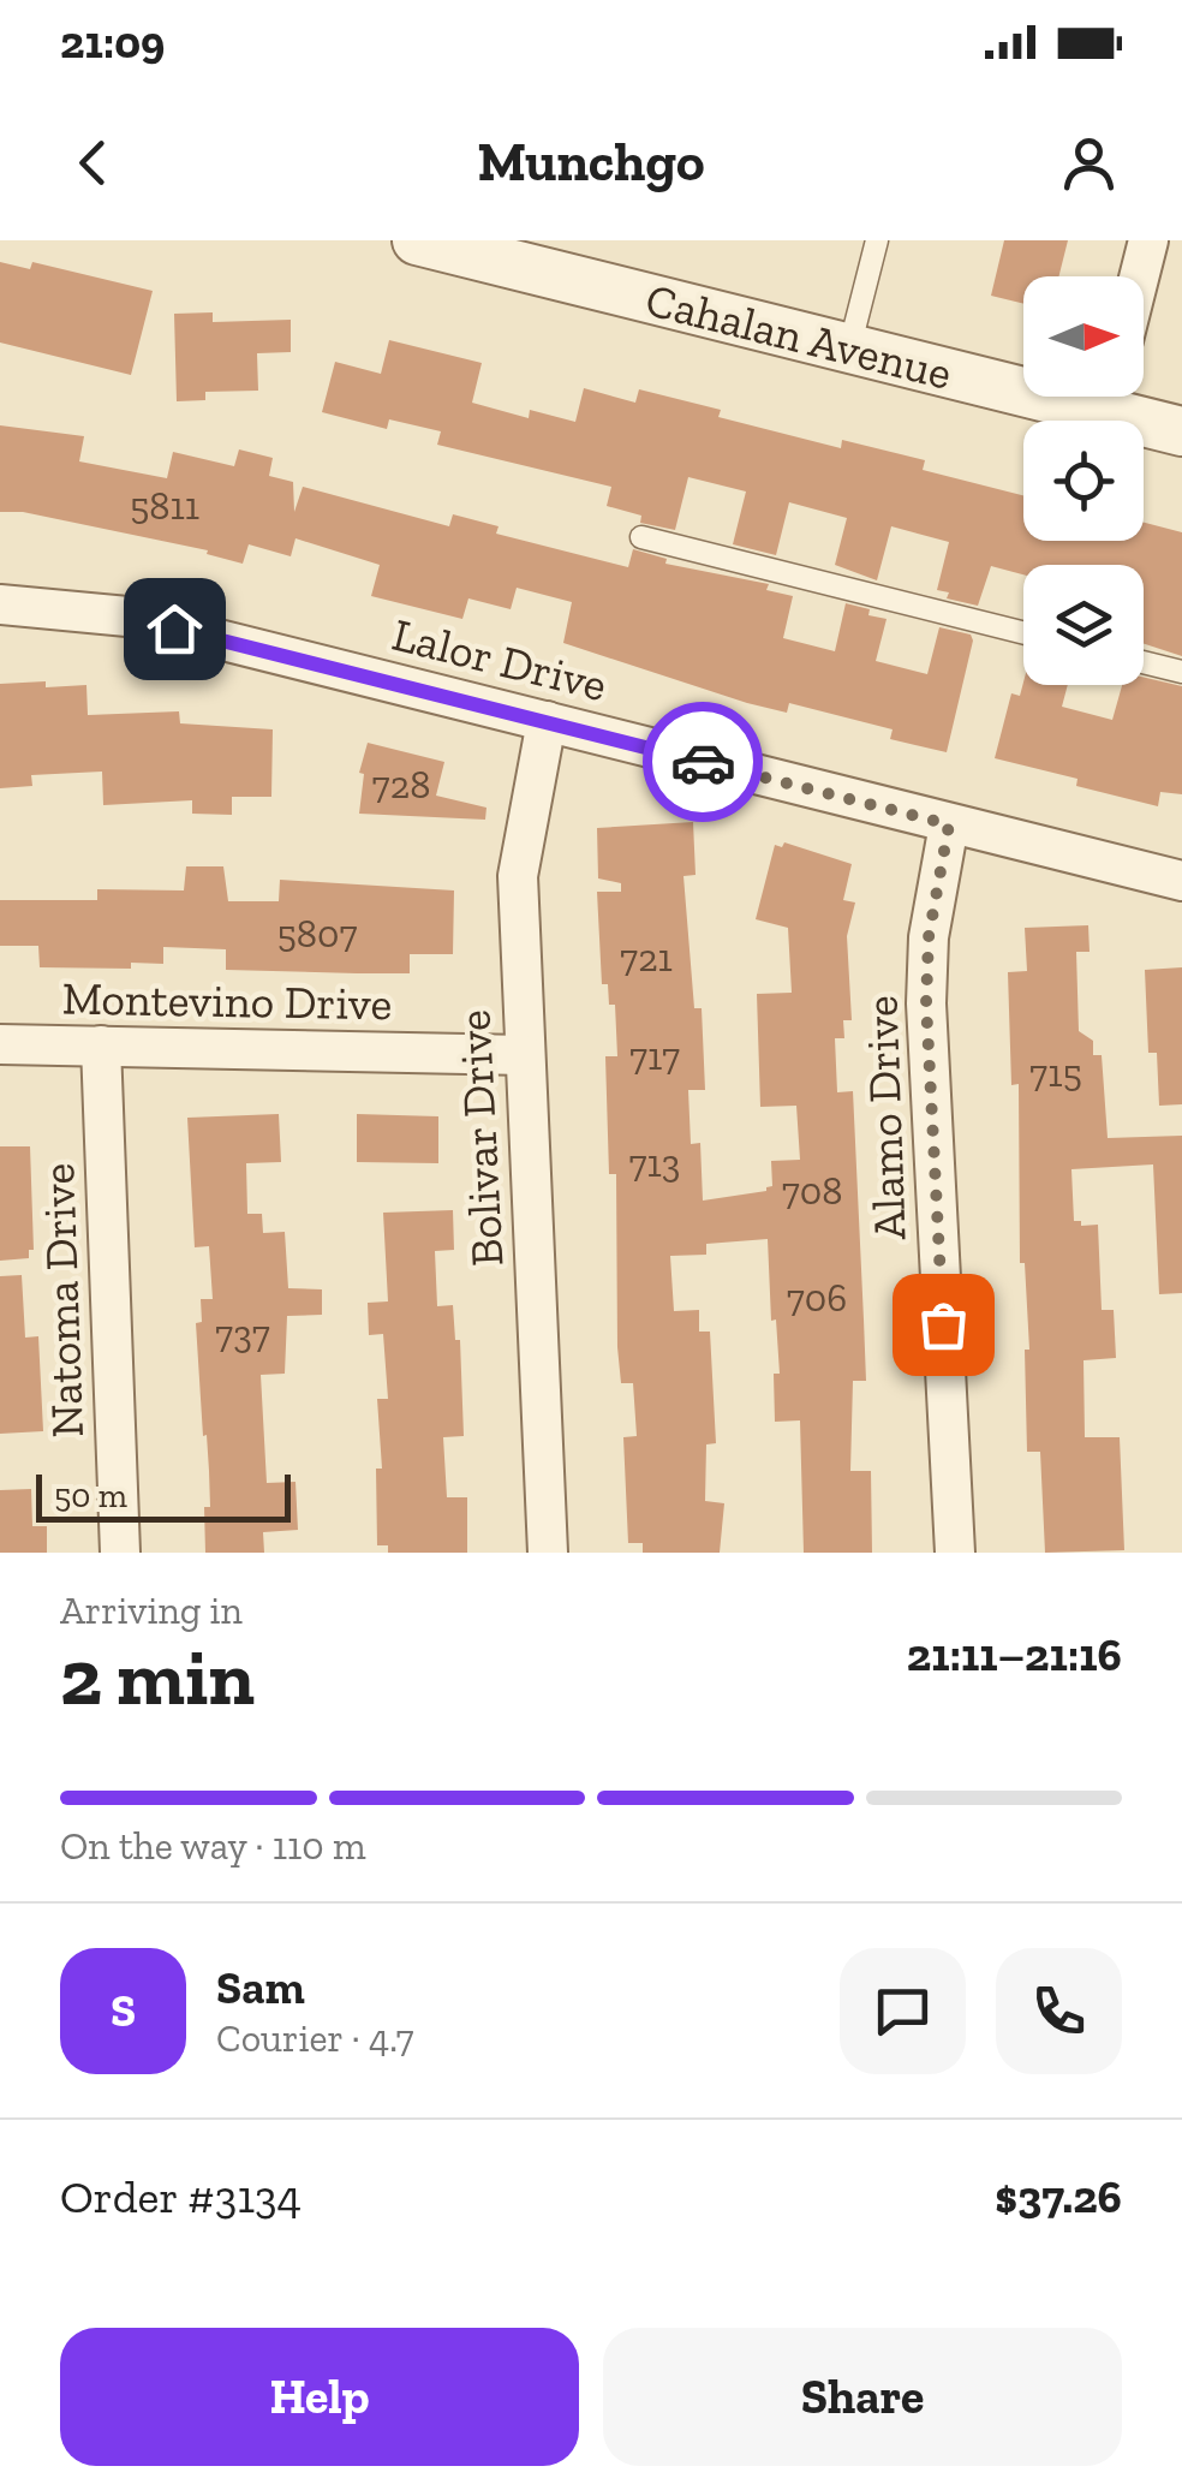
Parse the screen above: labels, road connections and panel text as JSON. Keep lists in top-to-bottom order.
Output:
{
  "streets": {
    "street": [
      "Cahalan Avenue",
      "Lalor Drive",
      "Montevino Drive",
      "Alamo Drive",
      "Bolivar Drive",
      "Natoma Drive"
    ]
  },
  "crossings": [
    ["Lalor Drive", "Alamo Drive"],
    ["Lalor Drive", "Bolivar Drive"],
    ["Montevino Drive", "Bolivar Drive"],
    ["Montevino Drive", "Natoma Drive"]
  ],
  "house_numbers": [
    "5811",
    "728",
    "5807",
    "721",
    "717",
    "715",
    "713",
    "708",
    "706",
    "737"
  ],
  "scale_bar": "50 m",
  "north": "right",
  "page": {
    "status": "21:09",
    "header": "Munchgo",
    "scale": "50 m",
    "heading": ["2 min", "Arriving in", "21:11–21:16"],
    "panel": [
      "Sam",
      "Courier · 4.7",
      "Order #3134",
      "$37.26"
    ],
    "bar": "On the way · 110 m",
    "round": "S",
    "buttons": ["Help", "Share"]
  }
}
